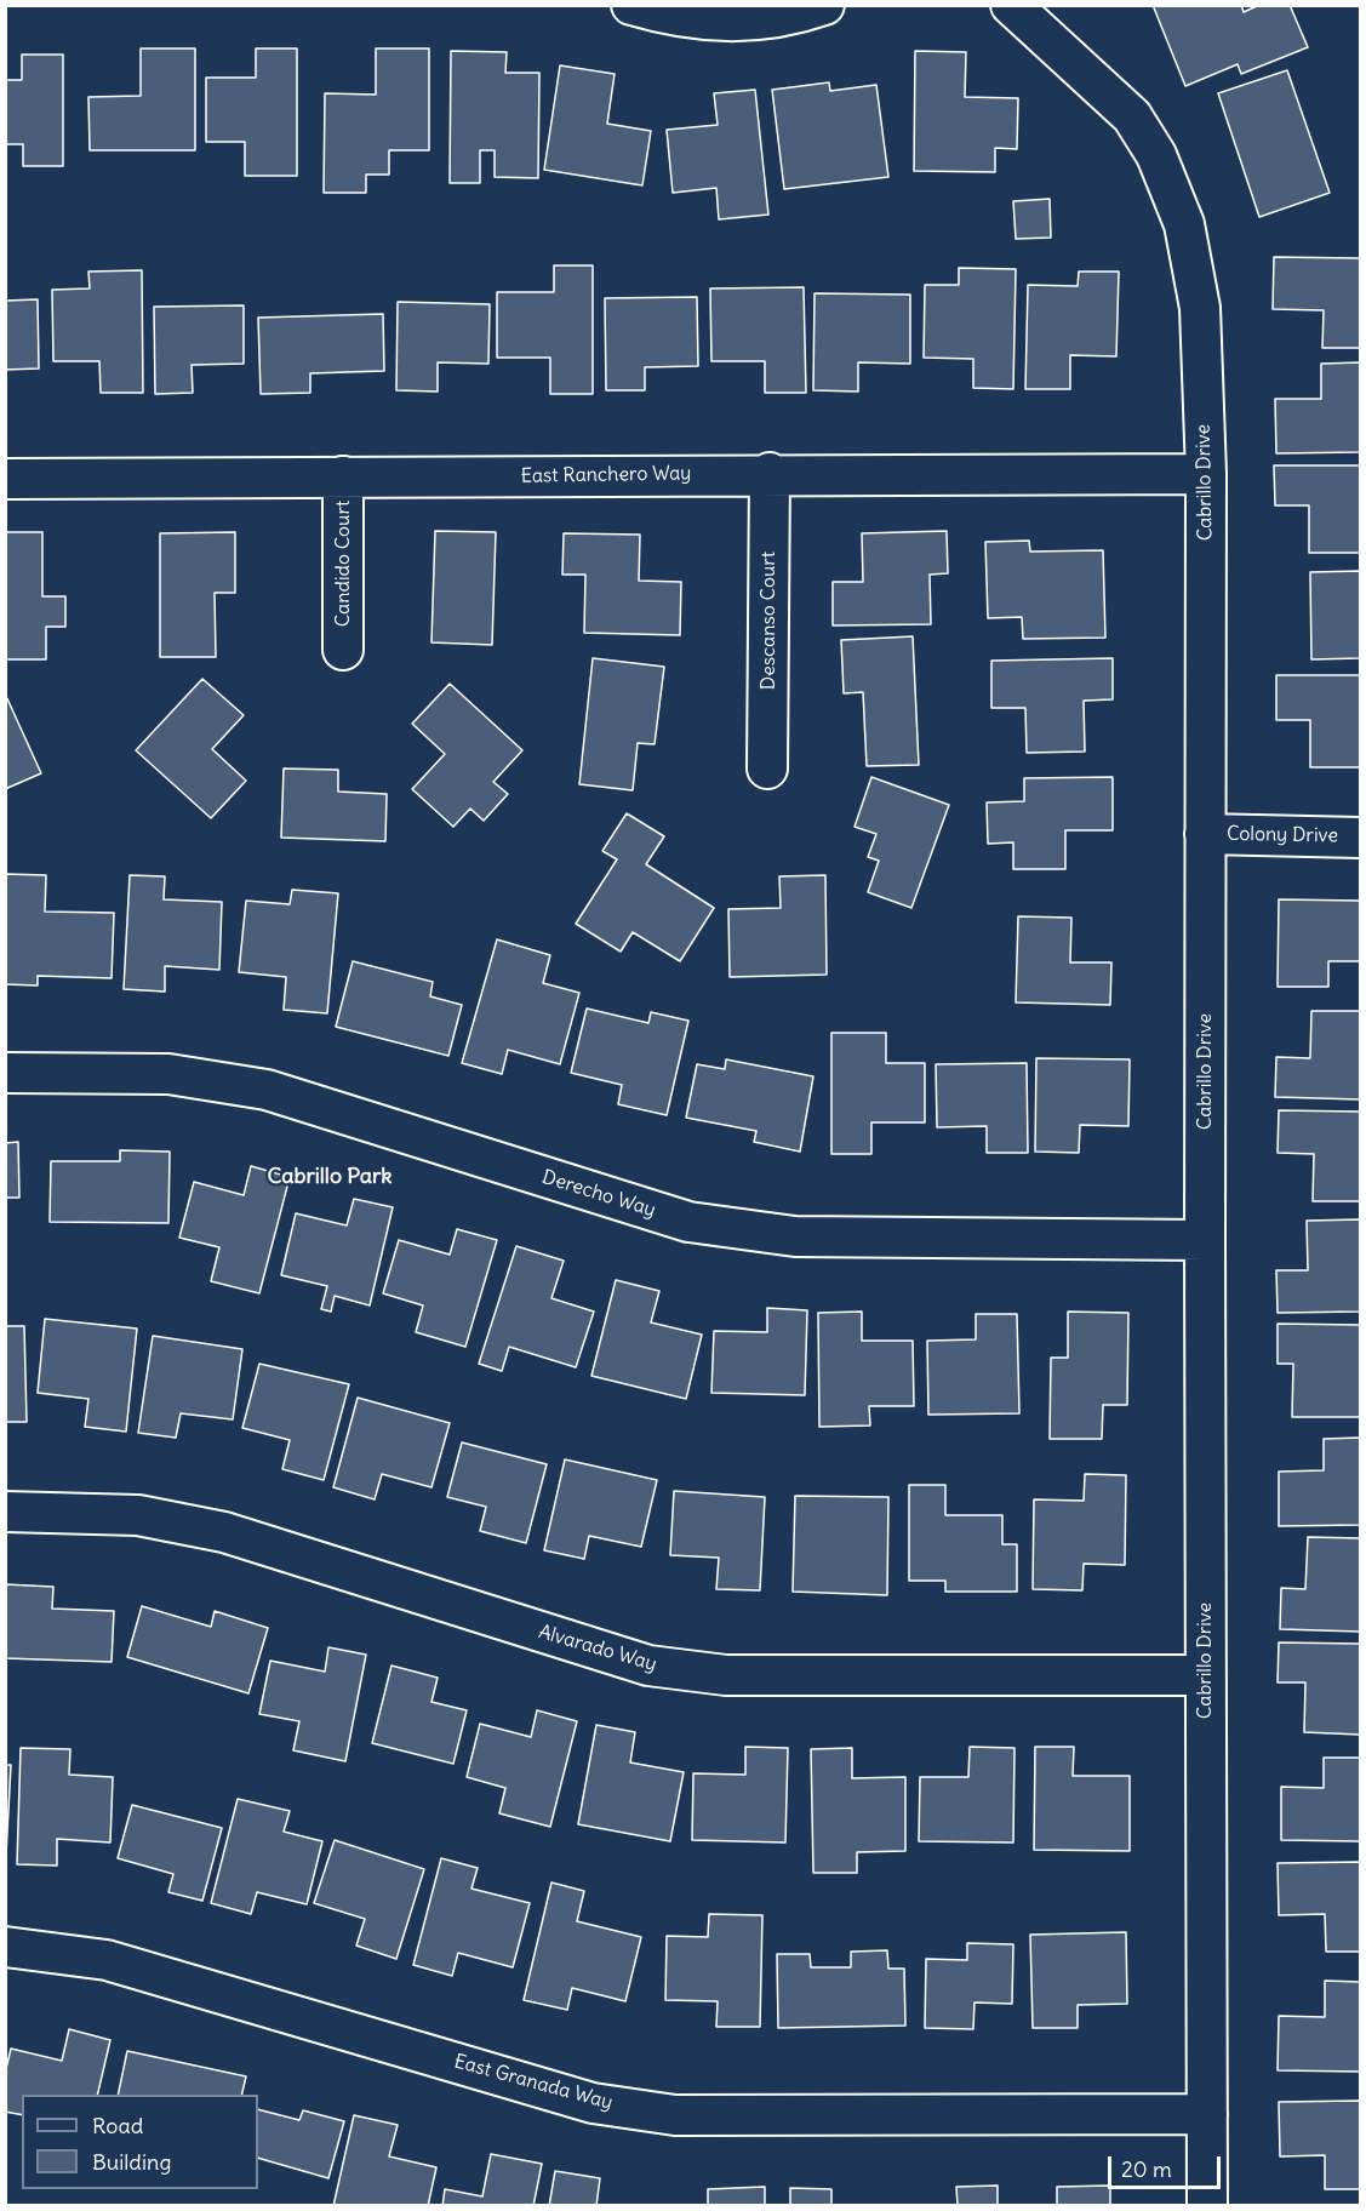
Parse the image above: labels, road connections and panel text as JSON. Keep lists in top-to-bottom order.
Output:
{
  "streets": {
    "street": [
      "East Ranchero Way",
      "Cabrillo Drive",
      "Candido Court",
      "Descanso Court",
      "Colony Drive",
      "Derecho Way",
      "Alvarado Way",
      "East Granada Way"
    ]
  },
  "crossings": [
    ["East Ranchero Way", "Cabrillo Drive"],
    ["East Ranchero Way", "Candido Court"],
    ["East Ranchero Way", "Descanso Court"],
    ["Cabrillo Drive", "Colony Drive"],
    ["Cabrillo Drive", "Derecho Way"],
    ["Cabrillo Drive", "Alvarado Way"],
    ["Cabrillo Drive", "East Granada Way"]
  ],
  "districts": ["Cabrillo Park"],
  "legend": ["Road", "Building"],
  "scale_bar": "20 m"
}
